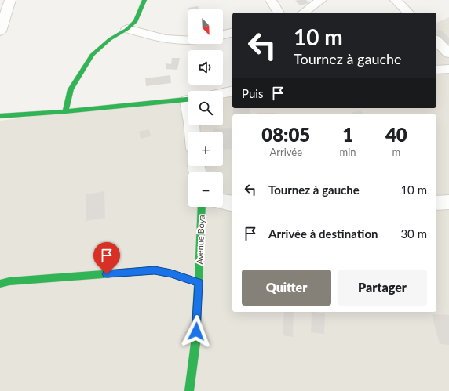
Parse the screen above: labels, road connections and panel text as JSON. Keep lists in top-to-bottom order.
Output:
{
  "streets": {
    "street": ["Avenue Boya"]
  },
  "north": "bottom right",
  "page": {
    "map_buttons": ["+", "−"],
    "turn": ["10 m", "Tournez à gauche"],
    "then": "Puis",
    "eta": [
      "08:05",
      "Arrivée",
      "1",
      "min",
      "40",
      "m"
    ],
    "list": [
      {
        "name": "Tournez à gauche",
        "value": "10 m"
      },
      {
        "name": "Arrivée à destination",
        "value": "30 m"
      }
    ],
    "buttons": ["Quitter", "Partager"]
  }
}
